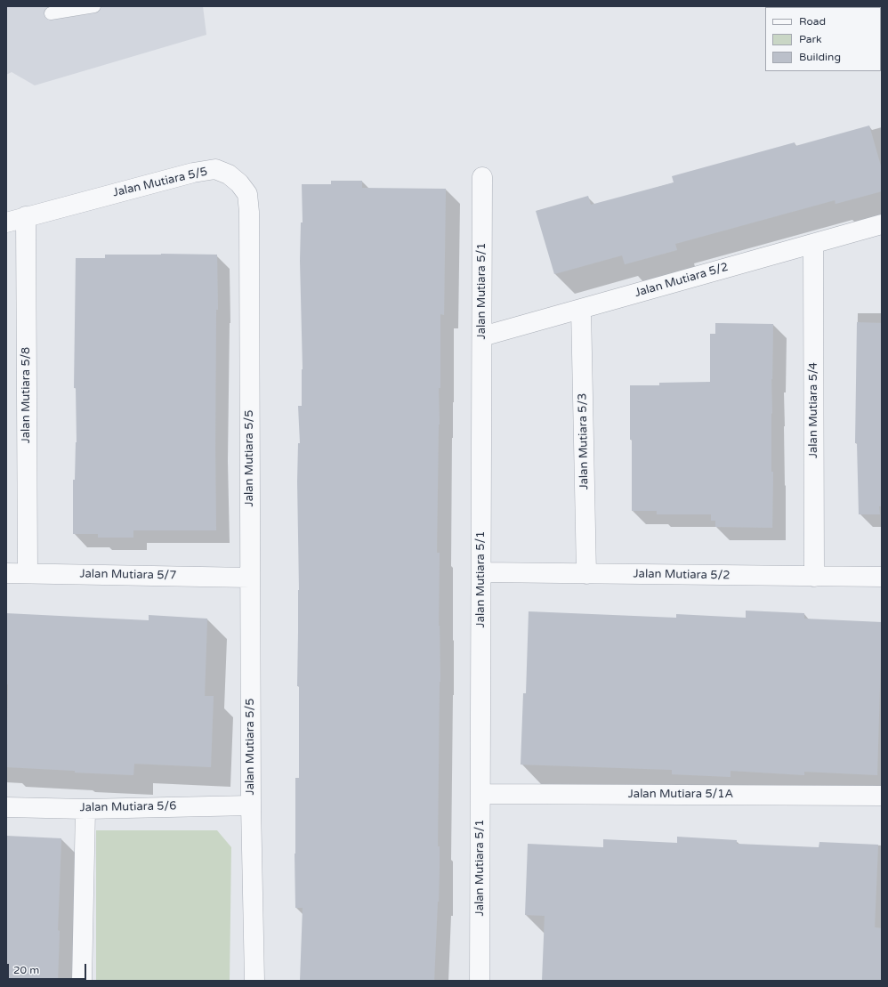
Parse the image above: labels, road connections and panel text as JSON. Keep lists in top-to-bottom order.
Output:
{
  "streets": {
    "street": [
      "Jalan Mutiara 5/5",
      "Jalan Mutiara 5/2",
      "Jalan Mutiara 5/1",
      "Jalan Mutiara 5/8",
      "Jalan Mutiara 5/4",
      "Jalan Mutiara 5/3",
      "Jalan Mutiara 5/7",
      "Jalan Mutiara 5/1A",
      "Jalan Mutiara 5/6"
    ]
  },
  "crossings": [
    ["Jalan Mutiara 5/5", "Jalan Mutiara 5/8"],
    ["Jalan Mutiara 5/5", "Jalan Mutiara 5/7"],
    ["Jalan Mutiara 5/5", "Jalan Mutiara 5/6"],
    ["Jalan Mutiara 5/2", "Jalan Mutiara 5/1"],
    ["Jalan Mutiara 5/2", "Jalan Mutiara 5/4"],
    ["Jalan Mutiara 5/2", "Jalan Mutiara 5/3"],
    ["Jalan Mutiara 5/1", "Jalan Mutiara 5/1A"],
    ["Jalan Mutiara 5/8", "Jalan Mutiara 5/7"]
  ],
  "legend": ["Road", "Park", "Building"],
  "scale_bar": "20 m"
}
